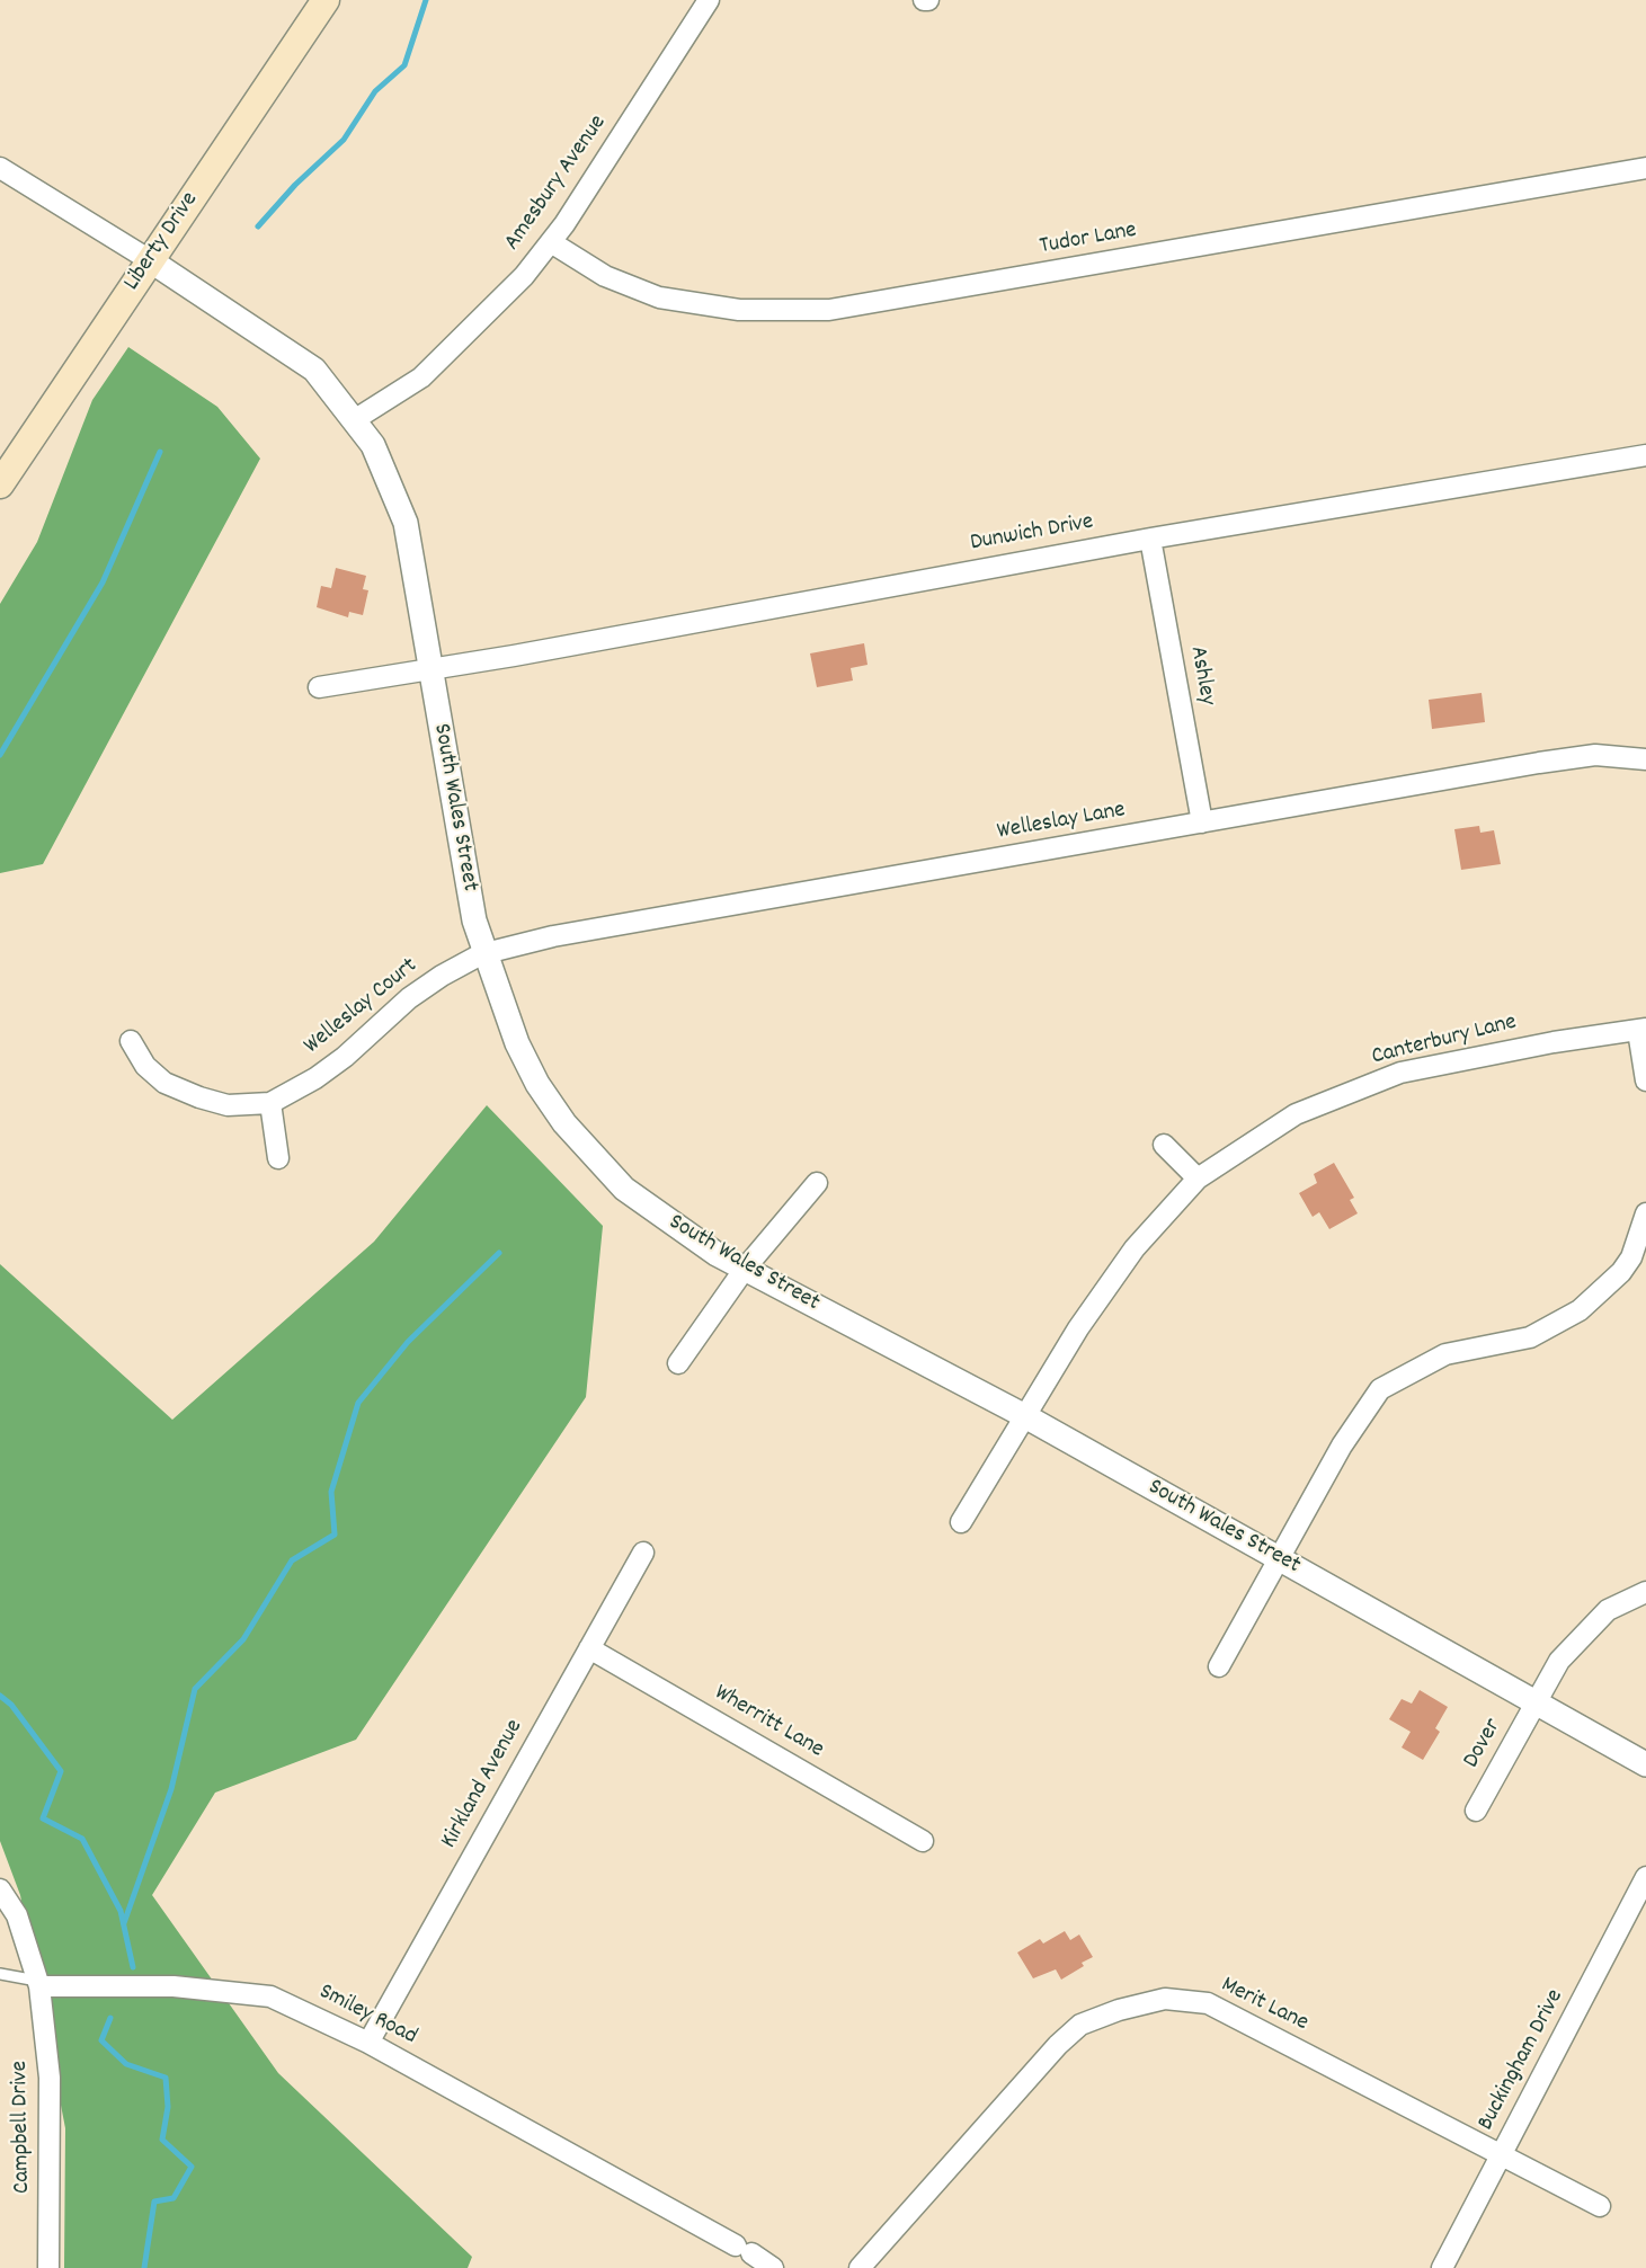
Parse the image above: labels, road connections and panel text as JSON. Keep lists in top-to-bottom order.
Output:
{
  "streets": {
    "main road": ["Liberty Drive"],
    "street": [
      "Amesbury Avenue",
      "Tudor Lane",
      "Dunwich Drive",
      "Ashley",
      "South Wales Street",
      "Welleslay Lane",
      "Welleslay Court",
      "Canterbury Lane",
      "Wherritt Lane",
      "Dover",
      "Kirkland Avenue",
      "Merit Lane",
      "Smiley Road",
      "Buckingham Drive",
      "Campbell Drive"
    ]
  },
  "crossings": [
    ["Amesbury Avenue", "Tudor Lane"],
    ["Amesbury Avenue", "South Wales Street"],
    ["Liberty Drive", "South Wales Street"],
    ["Dunwich Drive", "Ashley"],
    ["Dunwich Drive", "South Wales Street"],
    ["Ashley", "Welleslay Lane"],
    ["South Wales Street", "Welleslay Lane"],
    ["South Wales Street", "Welleslay Court"],
    ["South Wales Street", "Canterbury Lane"],
    ["South Wales Street", "Dover"],
    ["Welleslay Lane", "Welleslay Court"],
    ["Wherritt Lane", "Kirkland Avenue"],
    ["Kirkland Avenue", "Smiley Road"],
    ["Merit Lane", "Buckingham Drive"],
    ["Smiley Road", "Campbell Drive"]
  ]
}
